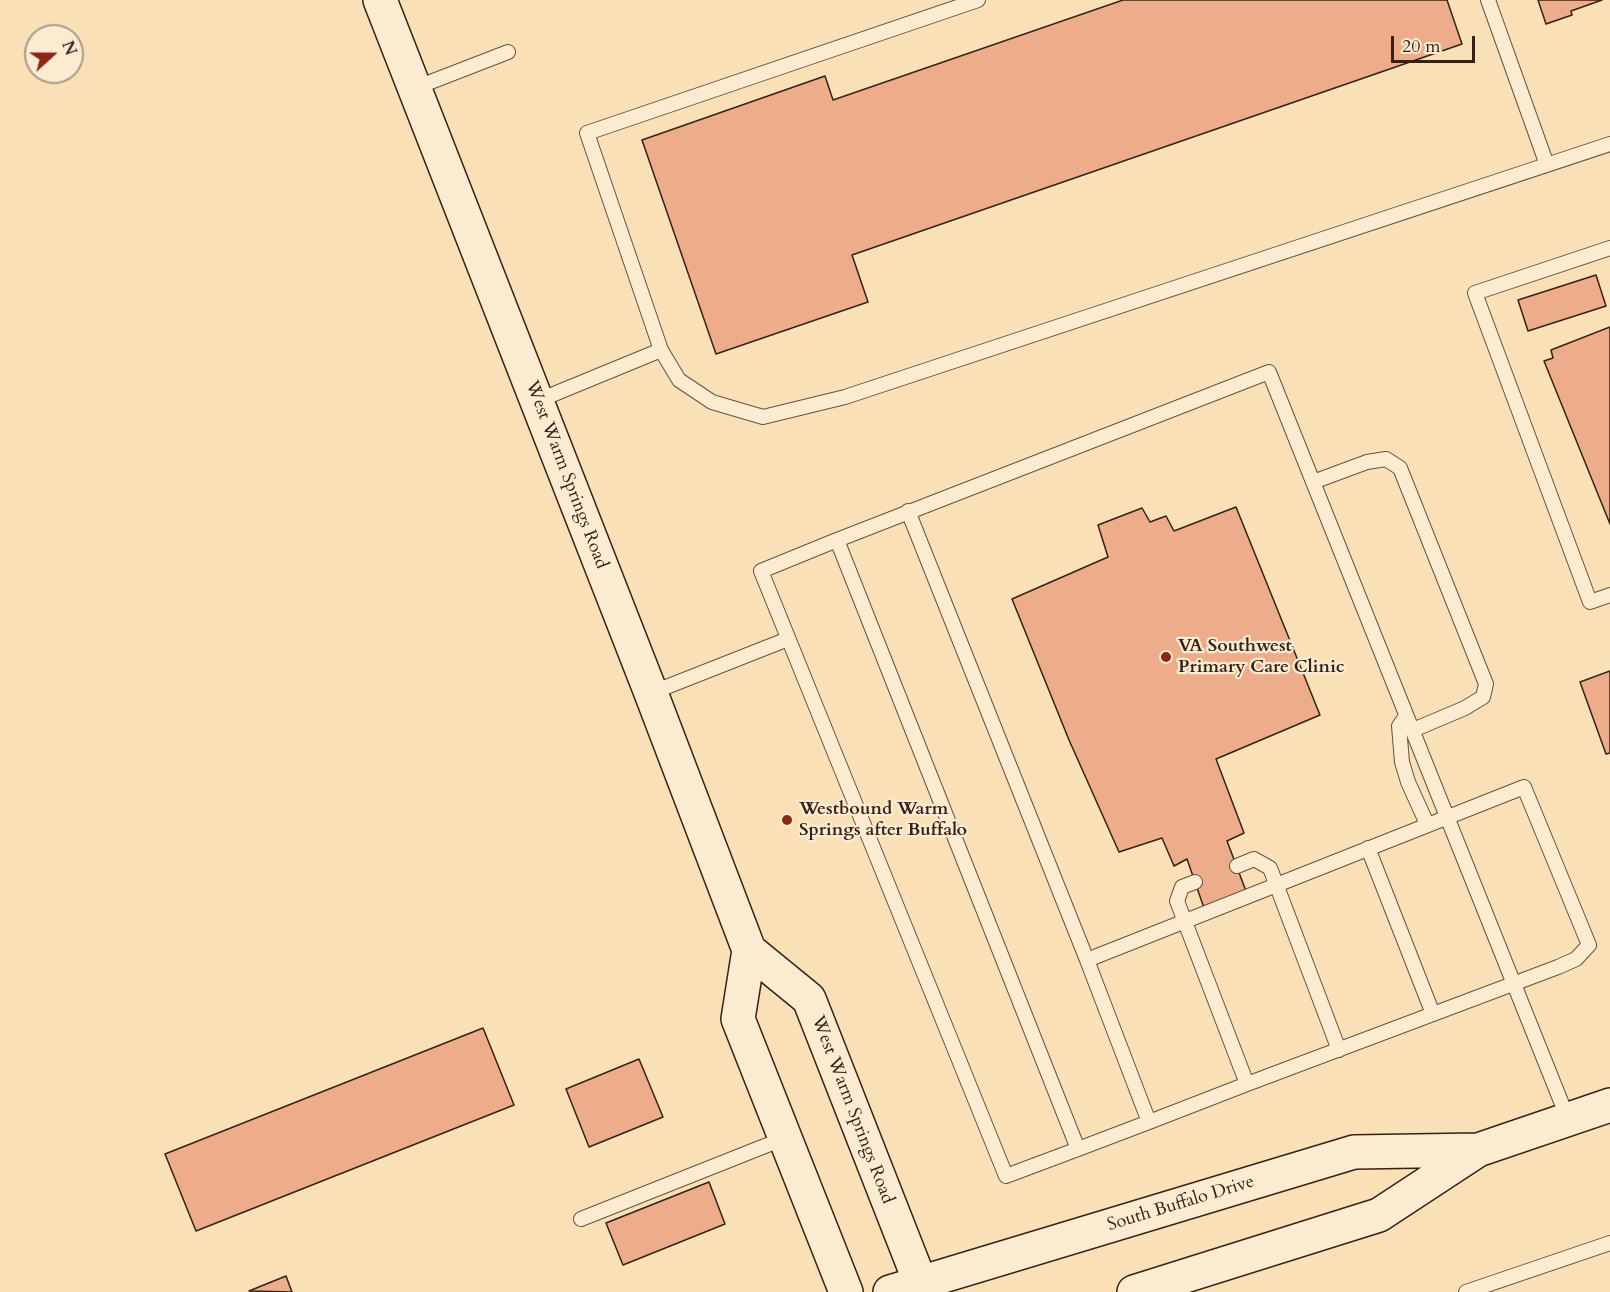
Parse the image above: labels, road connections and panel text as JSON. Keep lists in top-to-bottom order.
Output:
{
  "streets": {
    "main road": ["West Warm Springs Road", "South Buffalo Drive"]
  },
  "crossings": [
    ["West Warm Springs Road", "South Buffalo Drive"]
  ],
  "places": ["VA Southwest Primary Care Clinic", "Westbound Warm Springs after Buffalo"],
  "scale_bar": "20 m",
  "north": "right"
}
